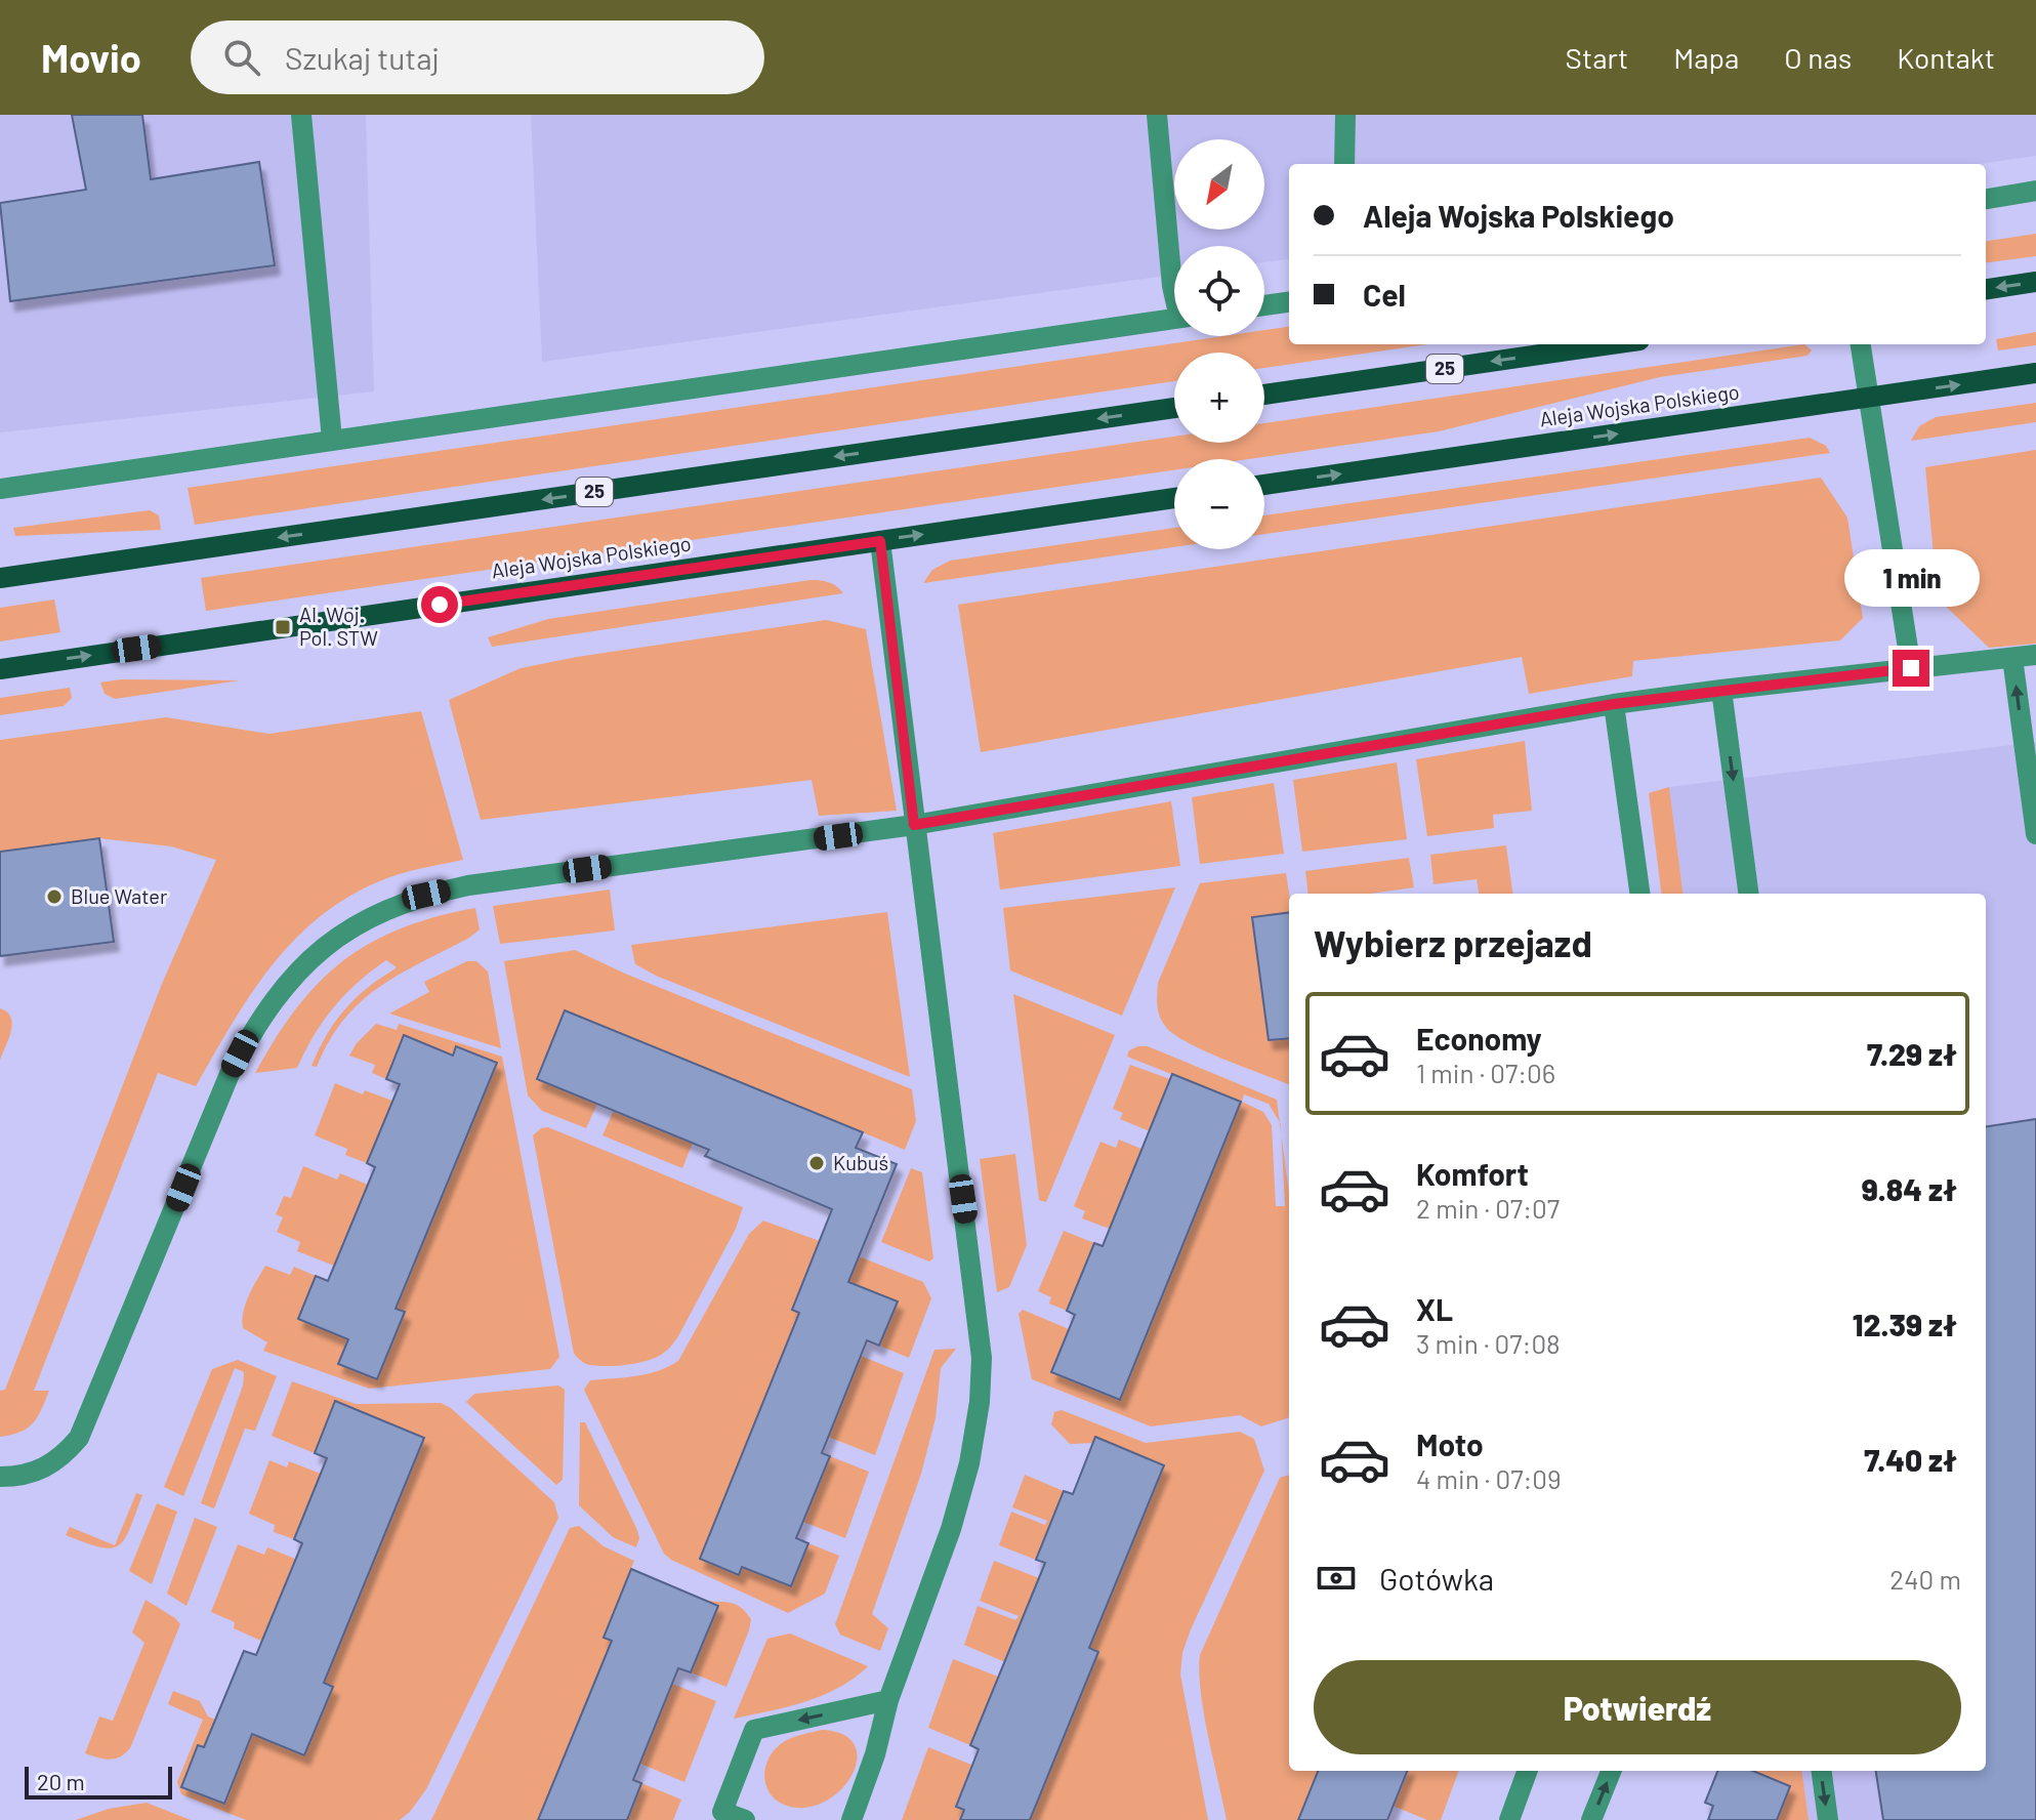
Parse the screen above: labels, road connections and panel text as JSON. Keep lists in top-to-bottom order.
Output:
{
  "streets": {
    "main road": ["25", "Aleja Wojska Polskiego"]
  },
  "places": {
    "transit": ["Al. Woj. Pol. STW"],
    "other": ["Blue Water", "Kubuś"]
  },
  "scale_bar": "20 m",
  "north": "bottom left",
  "page": {
    "header": "Movio",
    "search": "Szukaj tutaj",
    "nav": [
      "Start",
      "Mapa",
      "O nas",
      "Kontakt"
    ],
    "map_buttons": ["+", "−"],
    "banner": ["Aleja Wojska Polskiego", "Cel"],
    "bubble": "1 min",
    "heading": "Wybierz przejazd",
    "list": [
      {
        "name": "Economy",
        "note": "1 min · 07:06",
        "value": "7.29 zł"
      },
      {
        "name": "Komfort",
        "note": "2 min · 07:07",
        "value": "9.84 zł"
      },
      {
        "name": "XL",
        "note": "3 min · 07:08",
        "value": "12.39 zł"
      },
      {
        "name": "Moto",
        "note": "4 min · 07:09",
        "value": "7.40 zł"
      }
    ],
    "pay": ["Gotówka", "240 m"],
    "buttons": "Potwierdź",
    "scale": "20 m"
  }
}
